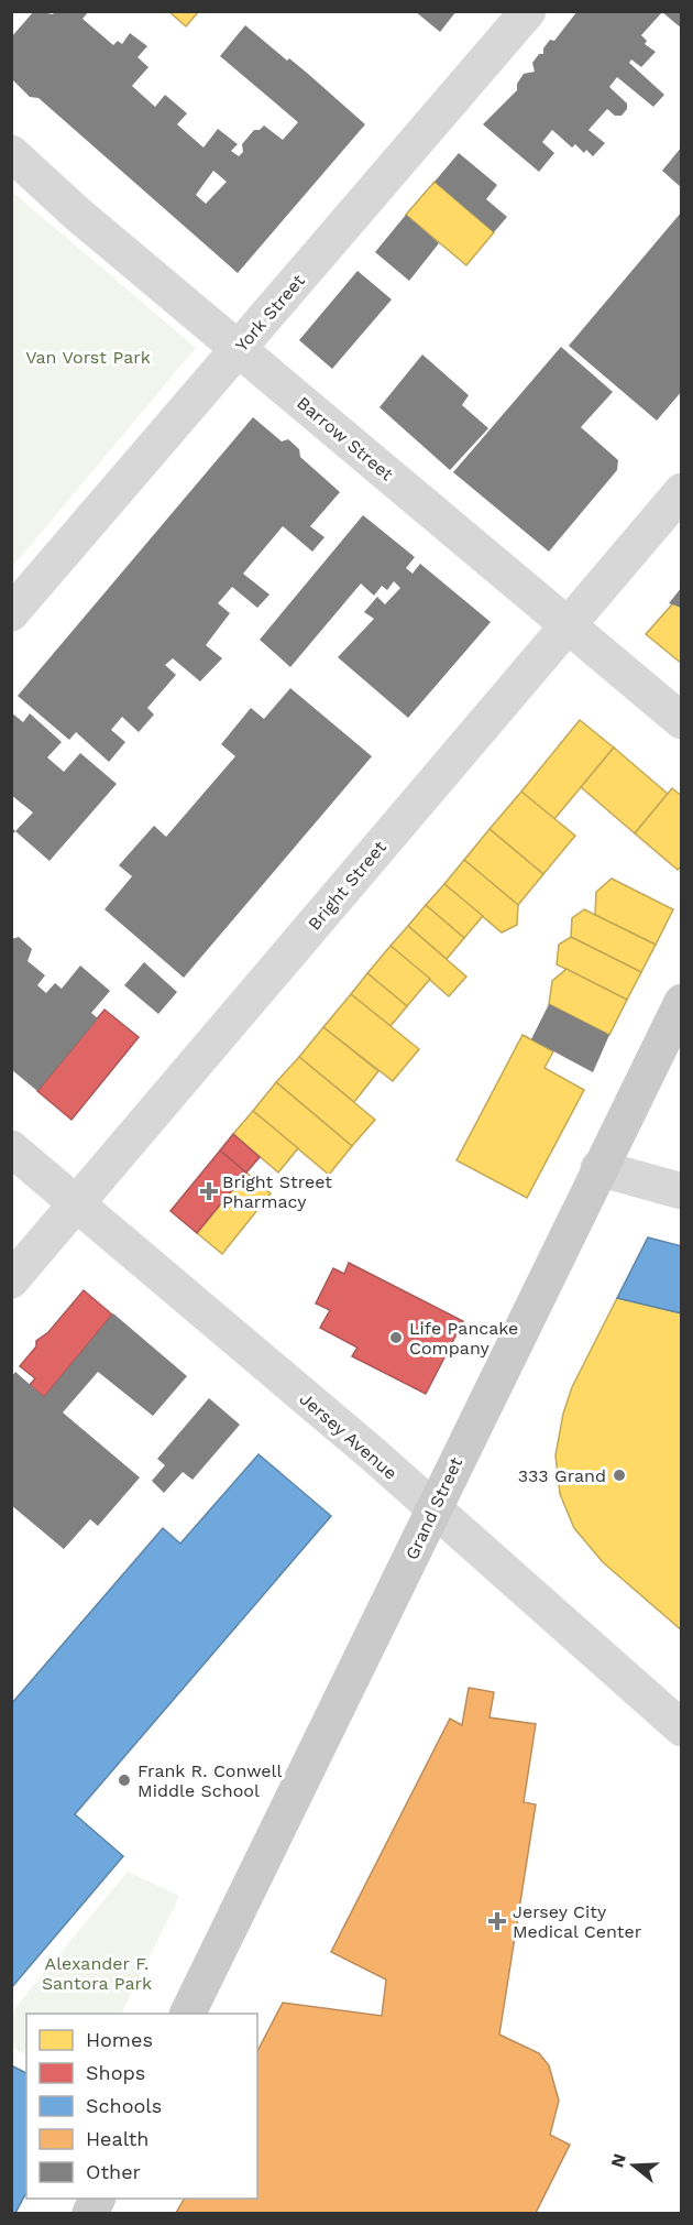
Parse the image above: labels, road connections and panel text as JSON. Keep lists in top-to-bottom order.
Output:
{
  "streets": {
    "main road": ["Grand Street"],
    "street": [
      "York Street",
      "Barrow Street",
      "Bright Street",
      "Jersey Avenue"
    ]
  },
  "crossings": [
    ["York Street", "Barrow Street"],
    ["Barrow Street", "Bright Street"],
    ["Bright Street", "Jersey Avenue"],
    ["Jersey Avenue", "Grand Street"]
  ],
  "parks": ["Van Vorst Park", "Alexander F. Santora Park"],
  "places": {
    "health": ["Bright Street Pharmacy", "Jersey City Medical Center"],
    "other": ["Life Pancake Company", "333 Grand", "Frank R. Conwell Middle School"]
  },
  "legend": [
    "Homes",
    "Shops",
    "Schools",
    "Health",
    "Other"
  ],
  "north": "left"
}
